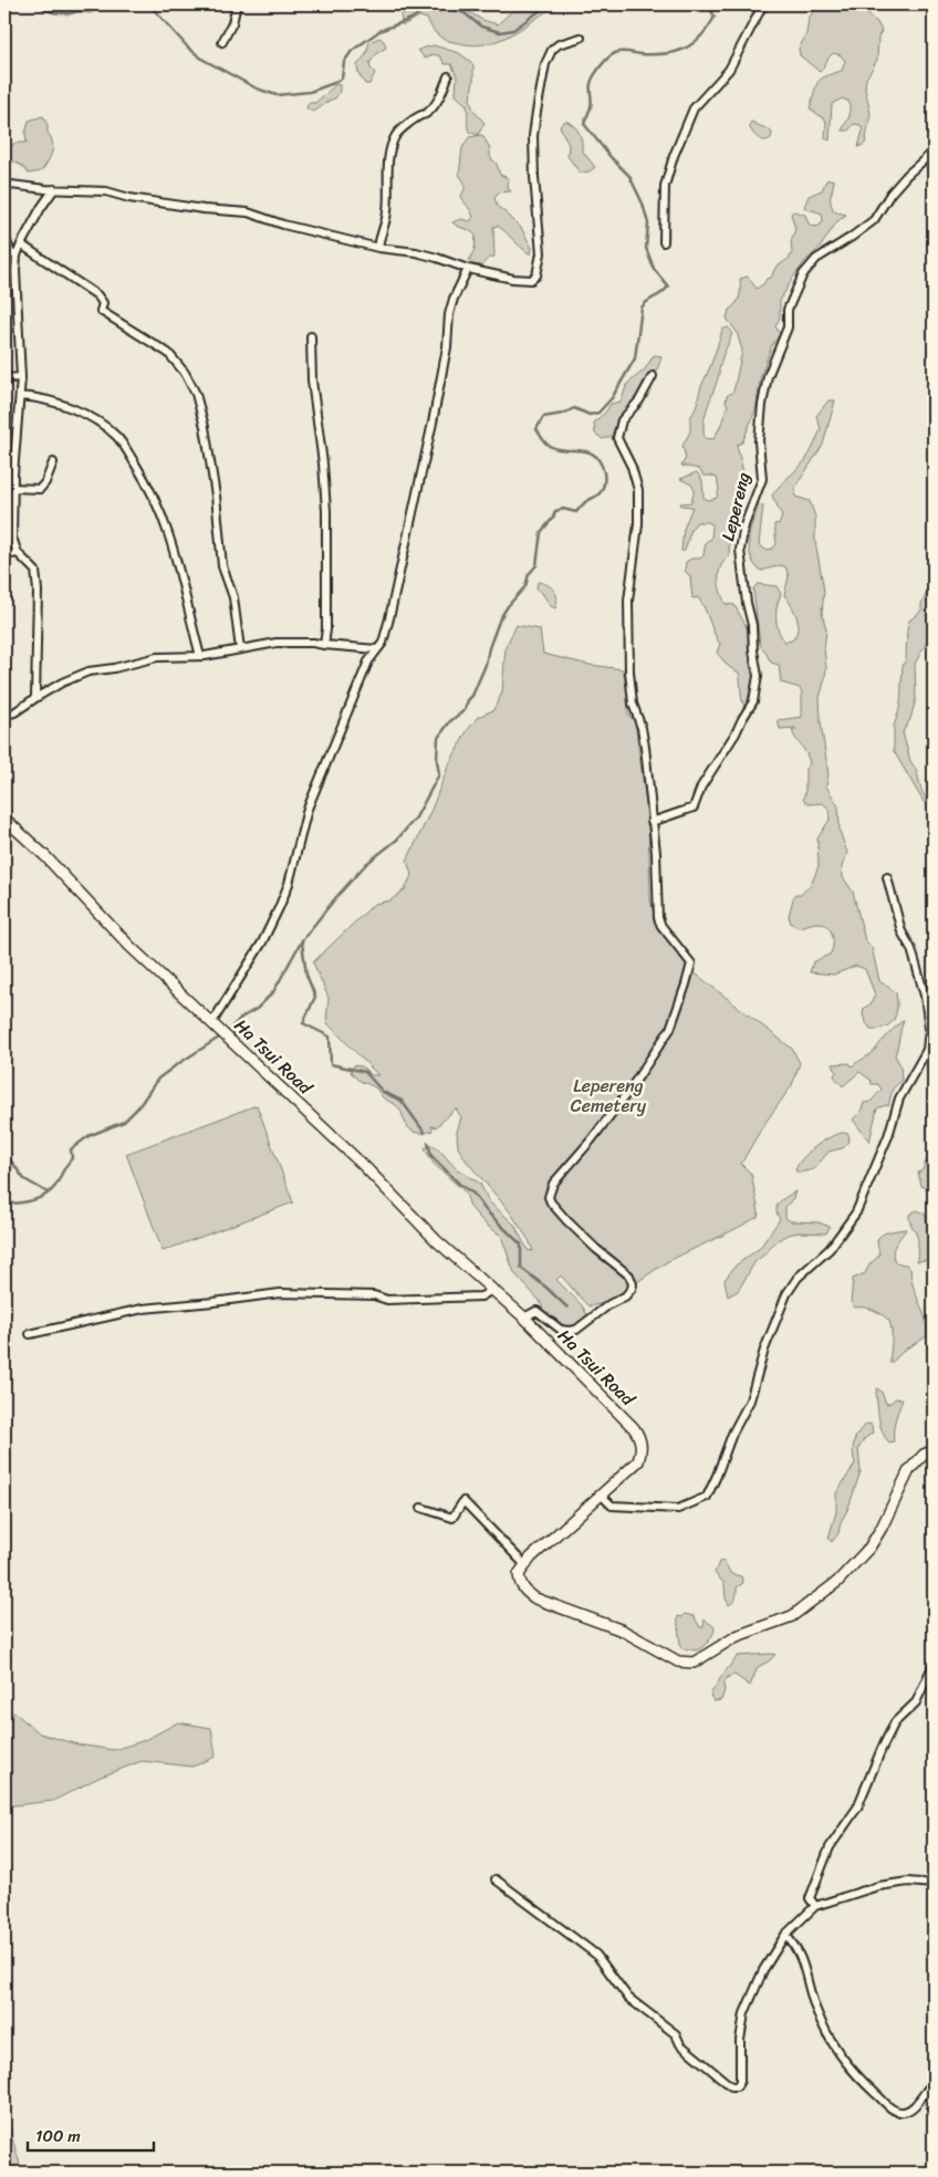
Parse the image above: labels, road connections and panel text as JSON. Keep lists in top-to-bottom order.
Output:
{
  "streets": {
    "street": ["Lepereng", "Ha Tsui Road"]
  },
  "parks": ["Lepereng Cemetery"],
  "scale_bar": "100 m"
}
